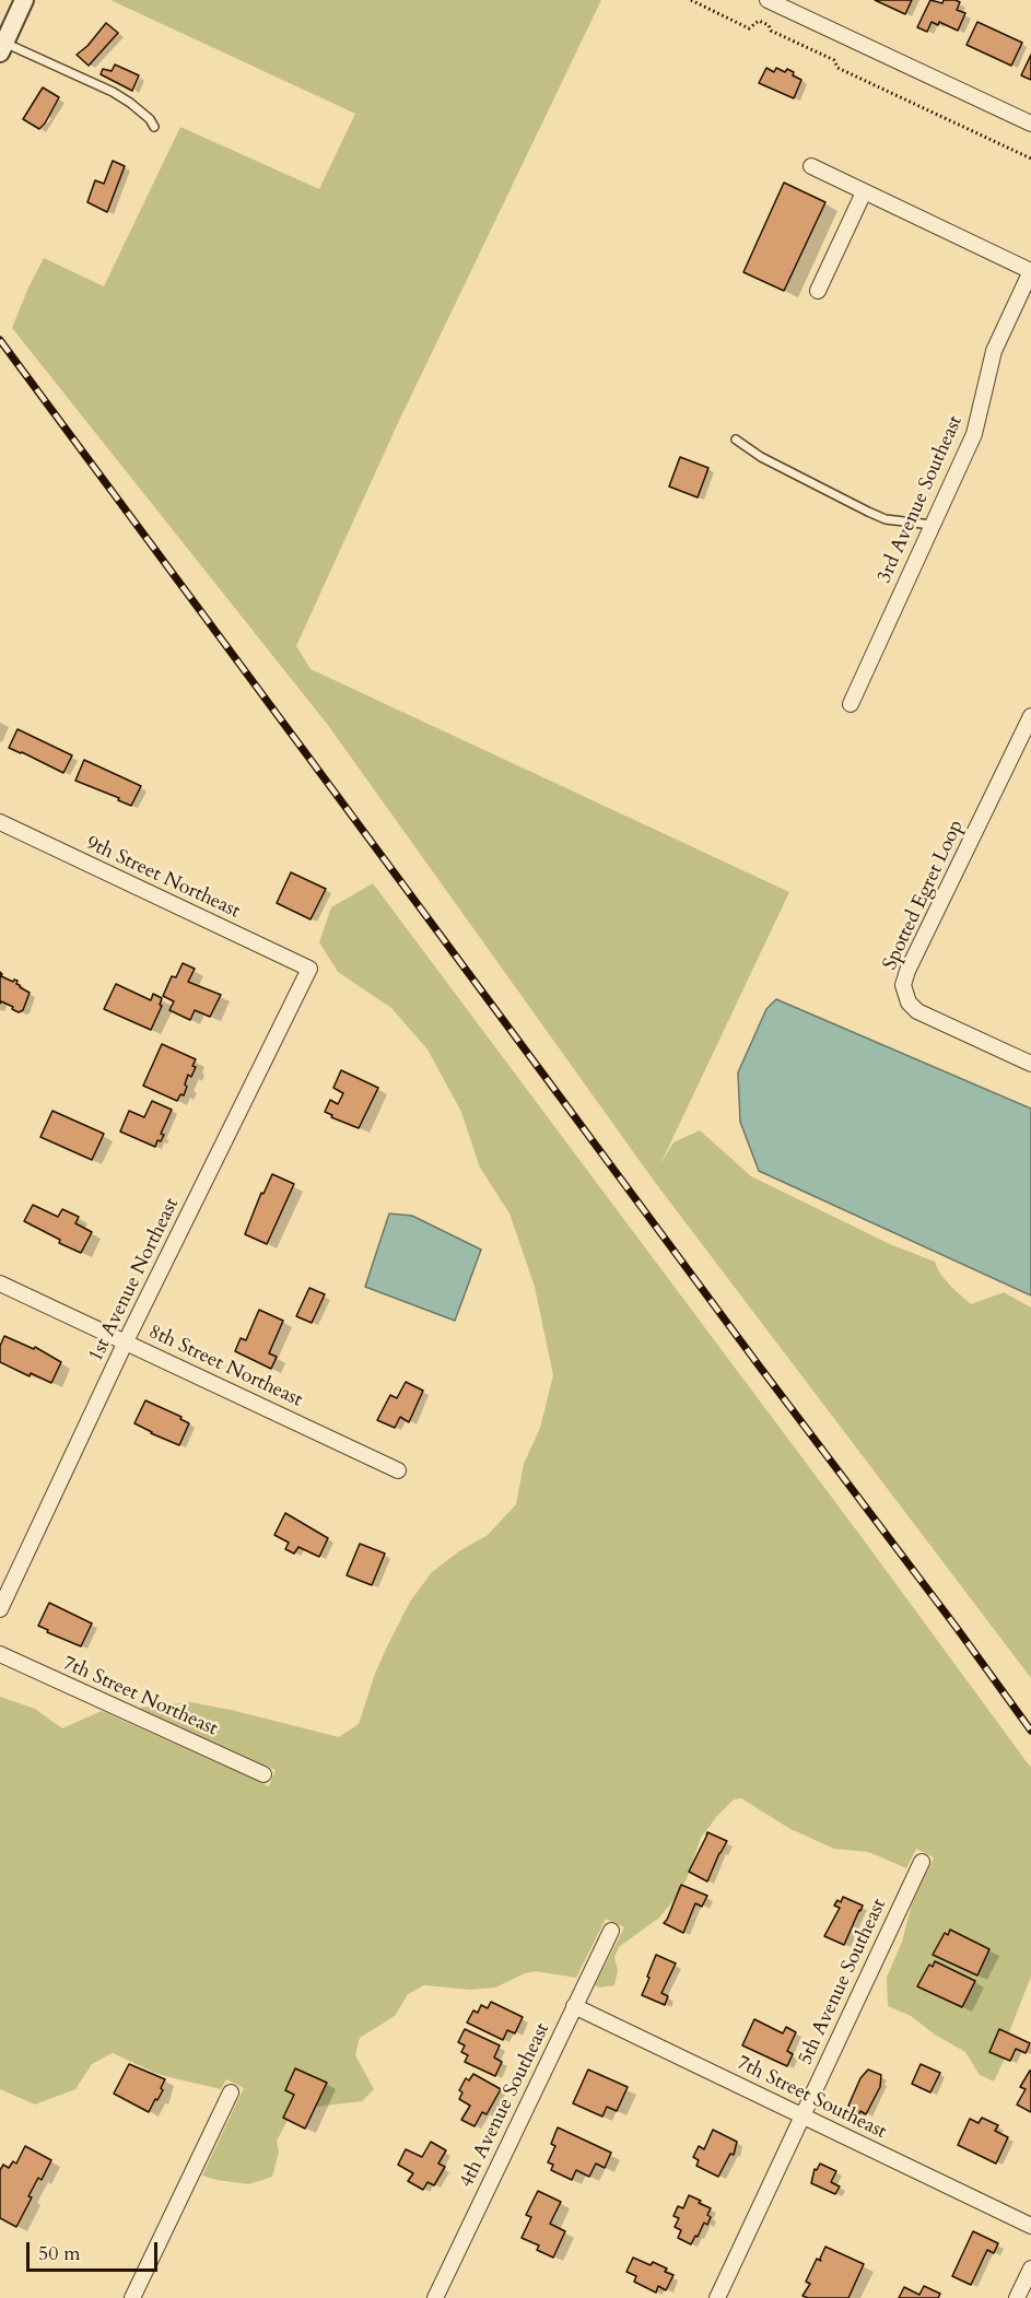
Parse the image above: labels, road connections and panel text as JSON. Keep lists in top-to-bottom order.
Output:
{
  "streets": {
    "street": [
      "3rd Avenue Southeast",
      "9th Street Northeast",
      "Spotted Egret Loop",
      "1st Avenue Northeast",
      "8th Street Northeast",
      "7th Street Northeast",
      "5th Avenue Southeast",
      "7th Street Southeast",
      "4th Avenue Southeast"
    ]
  },
  "crossings": [
    ["9th Street Northeast", "1st Avenue Northeast"],
    ["1st Avenue Northeast", "8th Street Northeast"],
    ["5th Avenue Southeast", "7th Street Southeast"],
    ["7th Street Southeast", "4th Avenue Southeast"]
  ],
  "scale_bar": "50 m"
}
